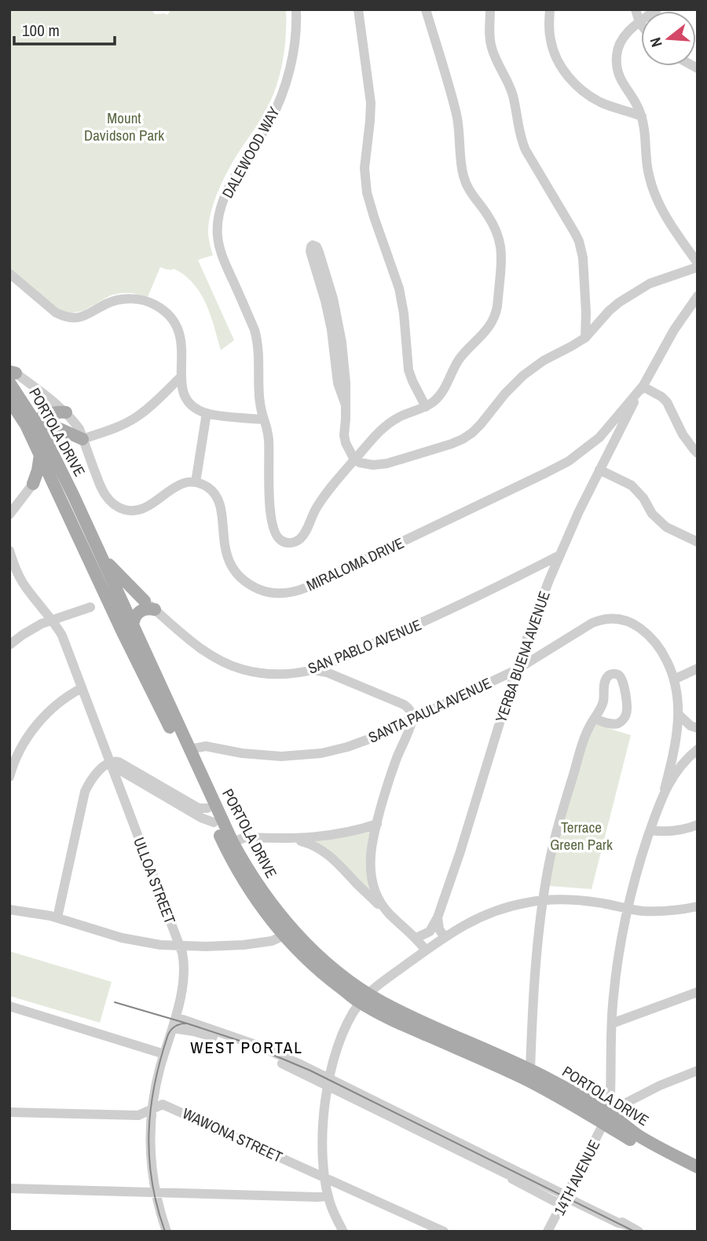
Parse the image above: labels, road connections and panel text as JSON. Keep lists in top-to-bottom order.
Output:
{
  "streets": {
    "main road": ["PORTOLA DRIVE"],
    "street": [
      "DALEWOOD WAY",
      "MIRALOMA DRIVE",
      "SAN PABLO AVENUE",
      "YERBA BUENA AVENUE",
      "SANTA PAULA AVENUE",
      "ULLOA STREET",
      "WAWONA STREET",
      "14TH AVENUE"
    ]
  },
  "crossings": [
    ["PORTOLA DRIVE", "SANTA PAULA AVENUE"],
    ["PORTOLA DRIVE", "14TH AVENUE"],
    ["MIRALOMA DRIVE", "YERBA BUENA AVENUE"],
    ["SAN PABLO AVENUE", "YERBA BUENA AVENUE"],
    ["YERBA BUENA AVENUE", "SANTA PAULA AVENUE"],
    ["ULLOA STREET", "WAWONA STREET"]
  ],
  "districts": ["WEST PORTAL"],
  "parks": ["Mount Davidson Park", "Terrace Green Park"],
  "scale_bar": "100 m",
  "north": "left"
}
